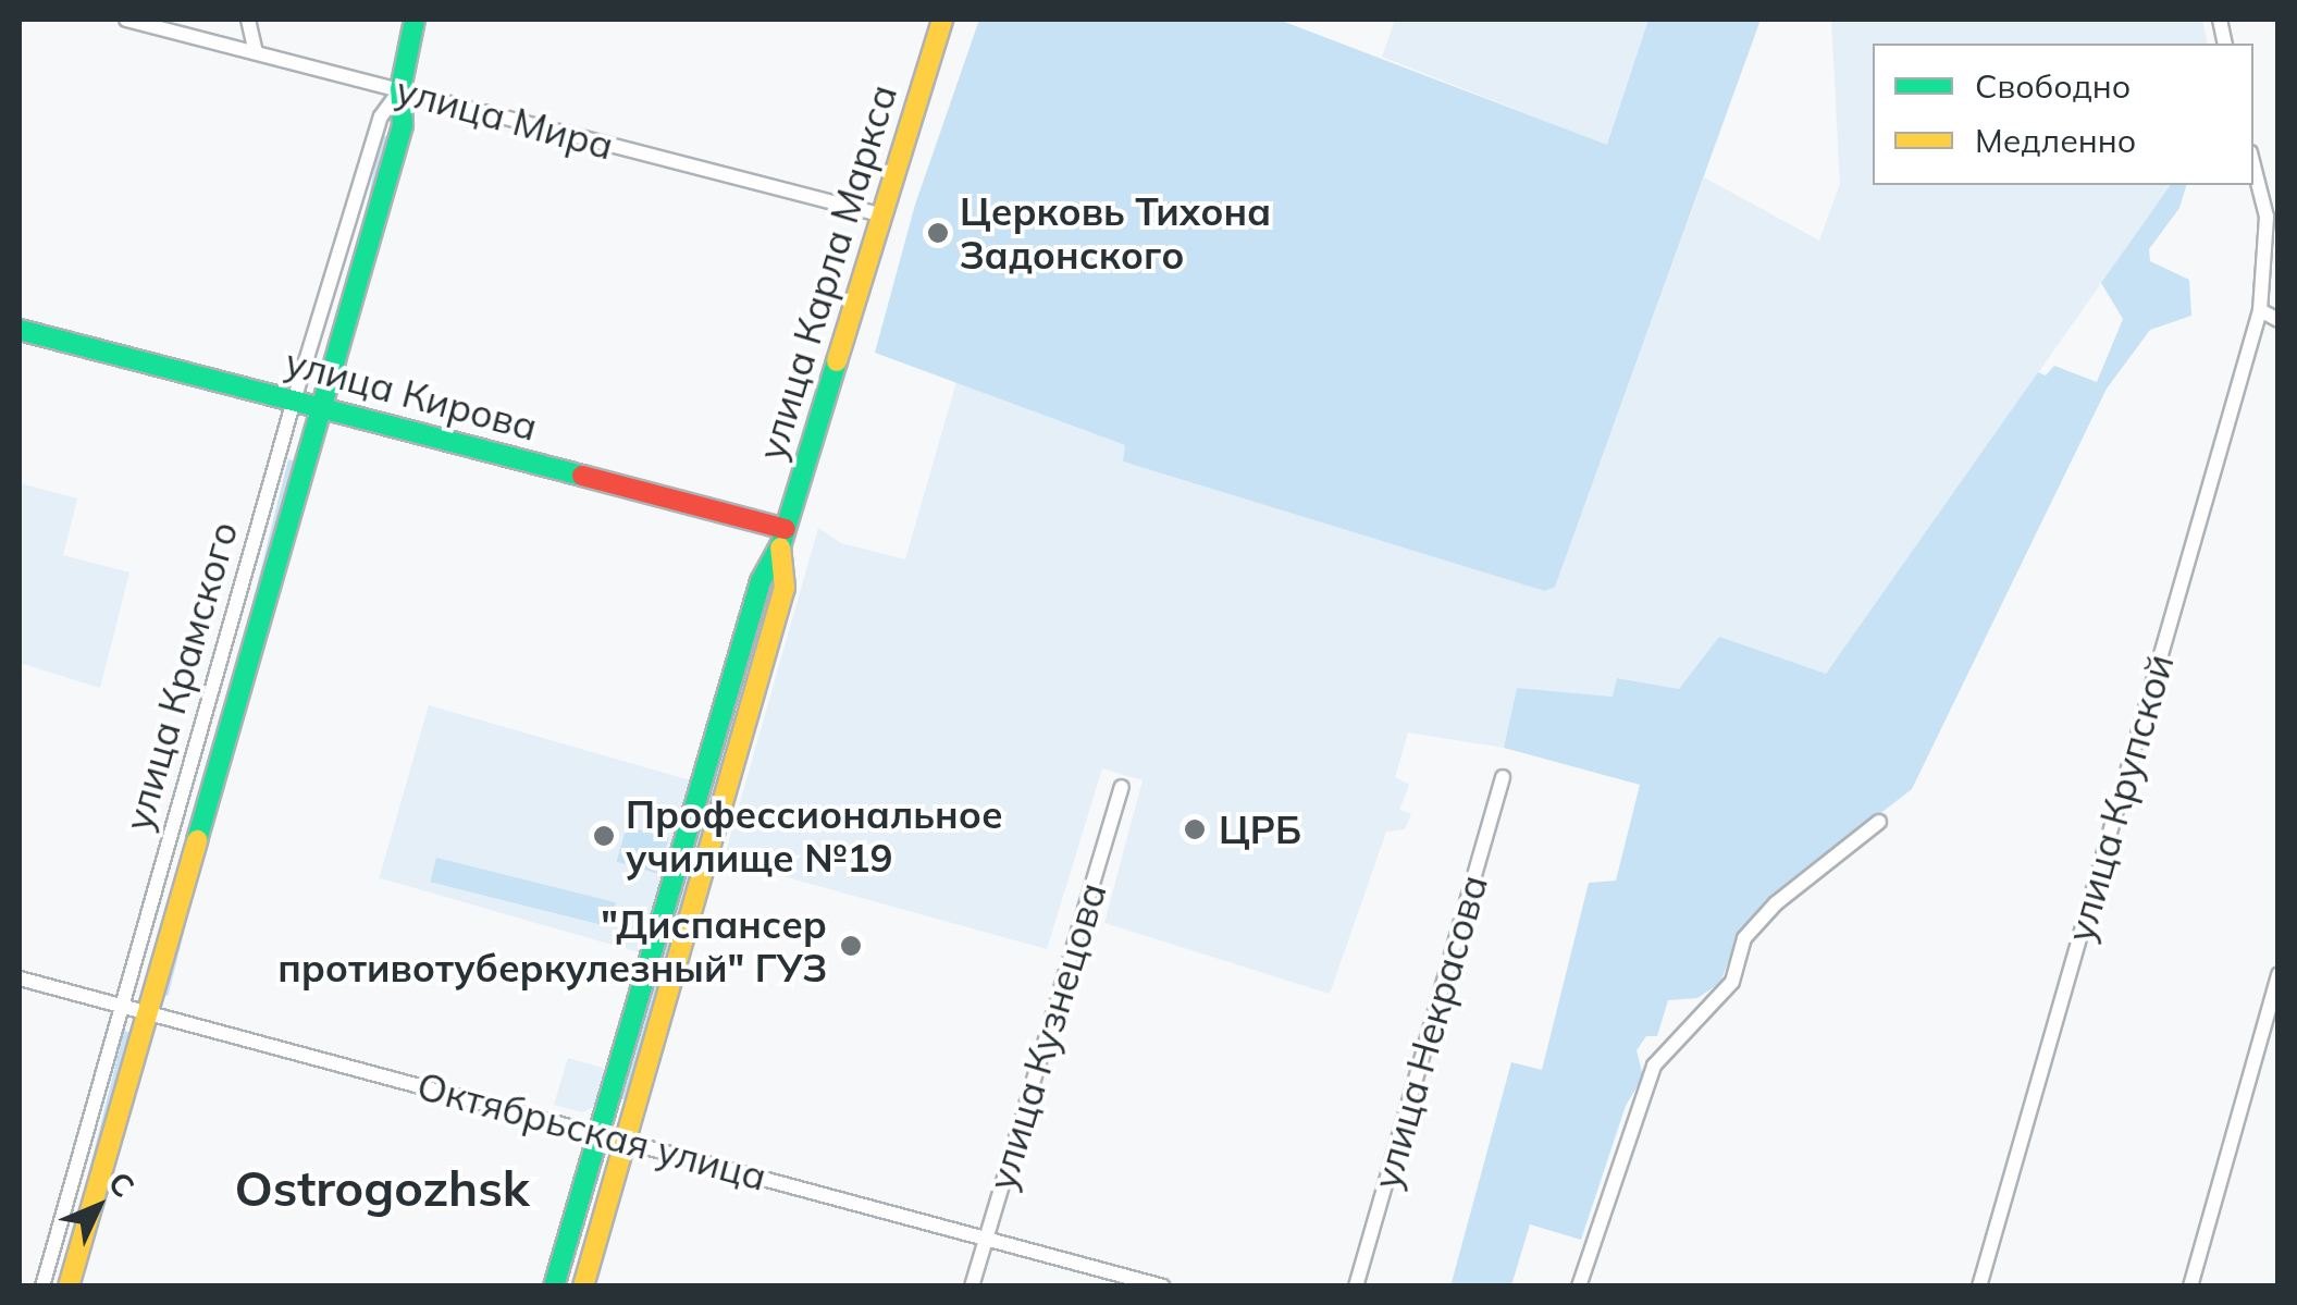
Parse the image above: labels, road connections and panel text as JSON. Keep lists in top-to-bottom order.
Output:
{
  "streets": {
    "main road": ["улица Карла Маркса", "улица Кирова", "улица Крамского"],
    "street": [
      "улица Мира",
      "улица Крупской",
      "улица Некрасова",
      "улица Кузнецова",
      "Октябрьская улица"
    ]
  },
  "crossings": [
    ["улица Мира", "улица Карла Маркса"],
    ["улица Мира", "улица Крамского"],
    ["улица Карла Маркса", "улица Кирова"],
    ["улица Карла Маркса", "Октябрьская улица"],
    ["улица Кирова", "улица Крамского"],
    ["улица Крамского", "Октябрьская улица"],
    ["улица Кузнецова", "Октябрьская улица"]
  ],
  "districts": ["Ostrogozhsk"],
  "places": [
    "Церковь Тихона Задонского",
    "ЦРБ",
    "Профессиональное училище №19",
    "\"Диспансер противотуберкулезный\" ГУЗ"
  ],
  "legend": ["Свободно", "Медленно"],
  "north": "top right"
}
